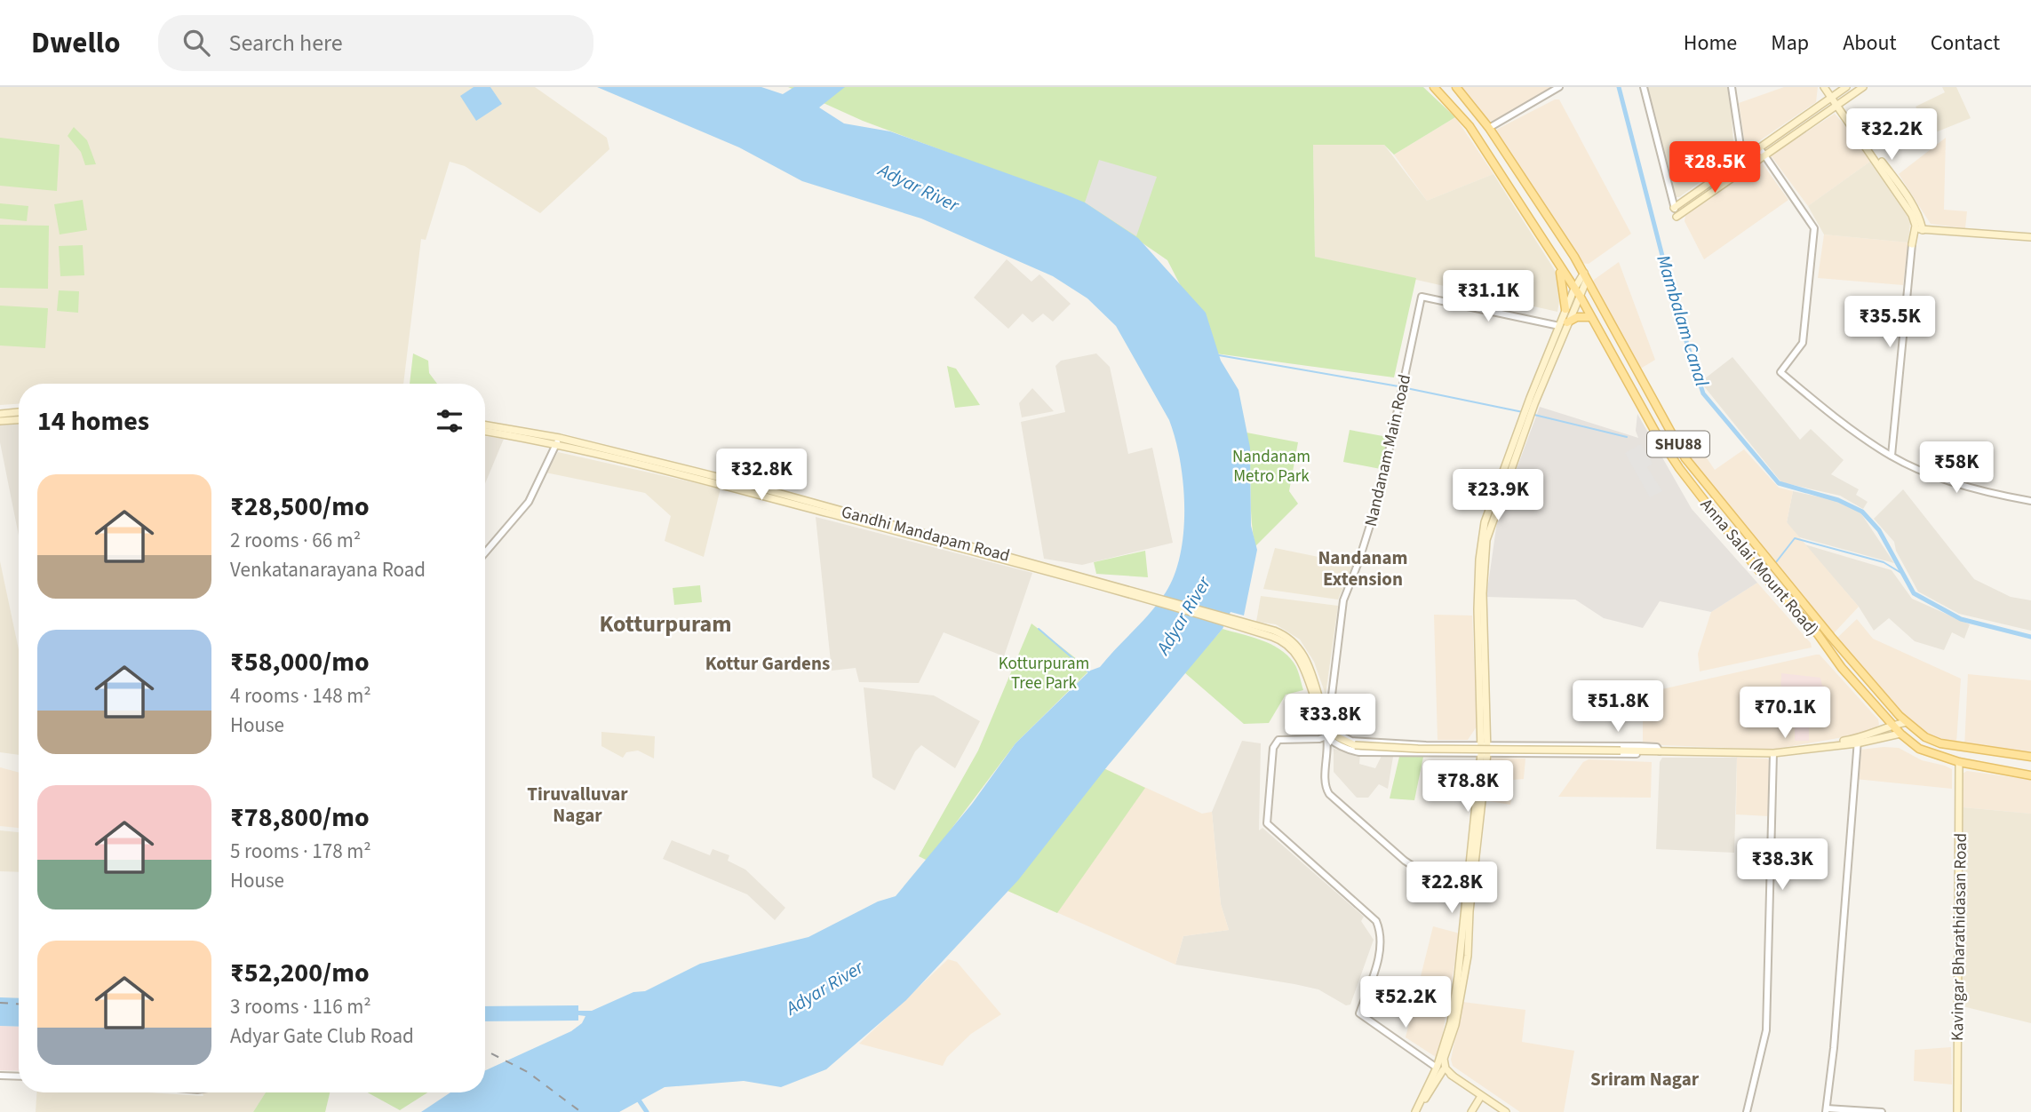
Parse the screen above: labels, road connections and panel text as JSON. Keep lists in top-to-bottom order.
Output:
{
  "streets": {
    "main road": [
      "SHU88",
      "Gandhi Mandapam Road",
      "Anna Salai (Mount Road)",
      "Kavingar Bharathidasan Road"
    ],
    "street": ["Nandanam Main Road"]
  },
  "crossings": [
    ["Nandanam Main Road", "Gandhi Mandapam Road"],
    ["Anna Salai (Mount Road)", "Kavingar Bharathidasan Road"]
  ],
  "districts": [
    "Nandanam Extension",
    "Kotturpuram",
    "Kottur Gardens",
    "Tiruvalluvar Nagar",
    "Sriram Nagar"
  ],
  "water": ["Adyar River", "Mambalam Canal"],
  "parks": ["Nandanam Metro Park", "Kotturpuram Tree Park"],
  "page": {
    "header": "Dwello",
    "search": "Search here",
    "nav": [
      "Home",
      "Map",
      "About",
      "Contact"
    ],
    "price": [
      "₹32.2K",
      "₹28.5K",
      "₹31.1K",
      "₹35.5K",
      "₹58K",
      "₹32.8K",
      "₹23.9K",
      "₹51.8K",
      "₹70.1K",
      "₹33.8K",
      "₹78.8K",
      "₹38.3K",
      "₹22.8K",
      "₹52.2K"
    ],
    "heading": "14 homes",
    "list": [
      {
        "name": "₹28,500/mo",
        "note": "2 rooms · 66 m² · Venkatanarayana Road"
      },
      {
        "name": "₹58,000/mo",
        "note": "4 rooms · 148 m² · House"
      },
      {
        "name": "₹78,800/mo",
        "note": "5 rooms · 178 m² · House"
      },
      {
        "name": "₹52,200/mo",
        "note": "3 rooms · 116 m² · Adyar Gate Club Road"
      }
    ]
  }
}
